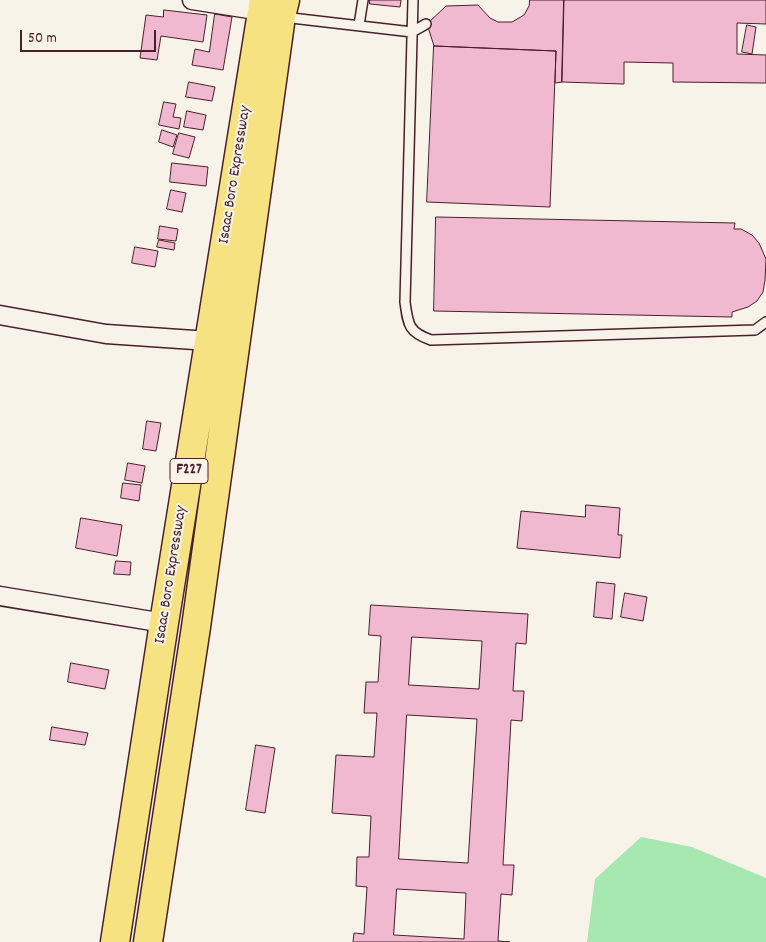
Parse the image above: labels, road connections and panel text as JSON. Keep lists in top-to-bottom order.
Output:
{
  "streets": {
    "main road": ["Isaac Boro Expressway", "F227"]
  },
  "scale_bar": "50 m"
}
